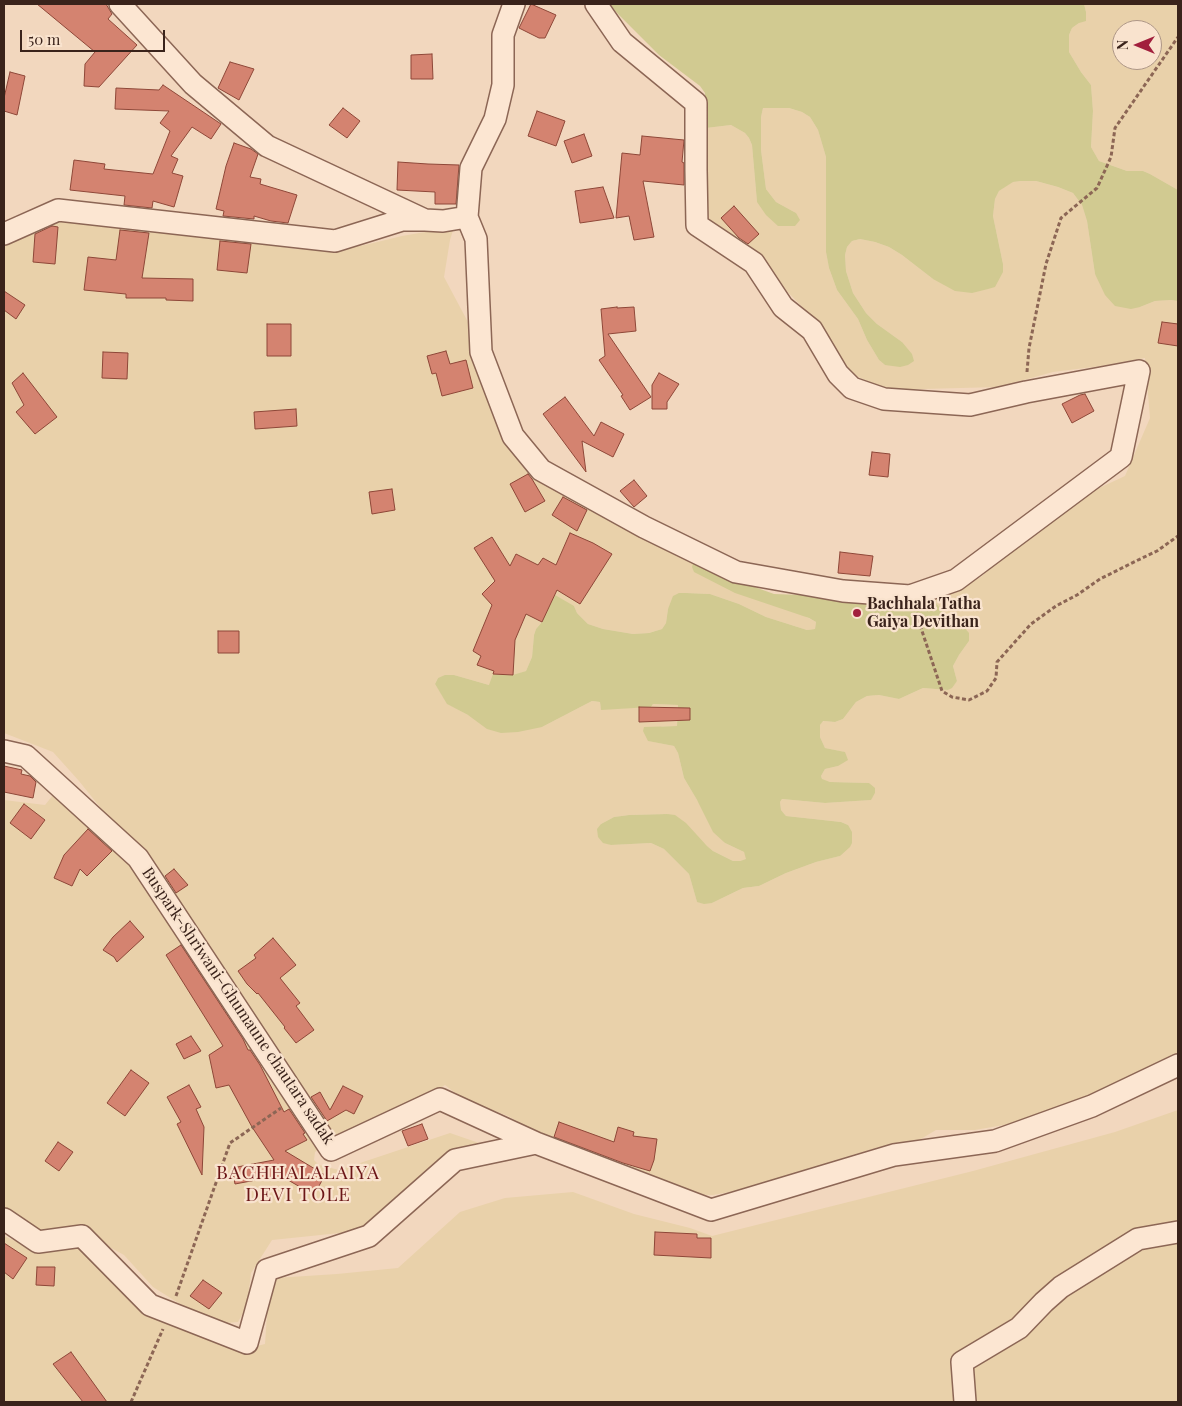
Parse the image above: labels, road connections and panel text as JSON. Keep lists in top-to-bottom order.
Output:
{
  "streets": {
    "street": ["Buspark-Shriwani-Ghumaune chautara sadak"]
  },
  "districts": ["BACHHALALAIYA DEVI TOLE"],
  "places": ["Bachhala Tatha Gaiya Devithan"],
  "scale_bar": "50 m",
  "north": "left"
}
